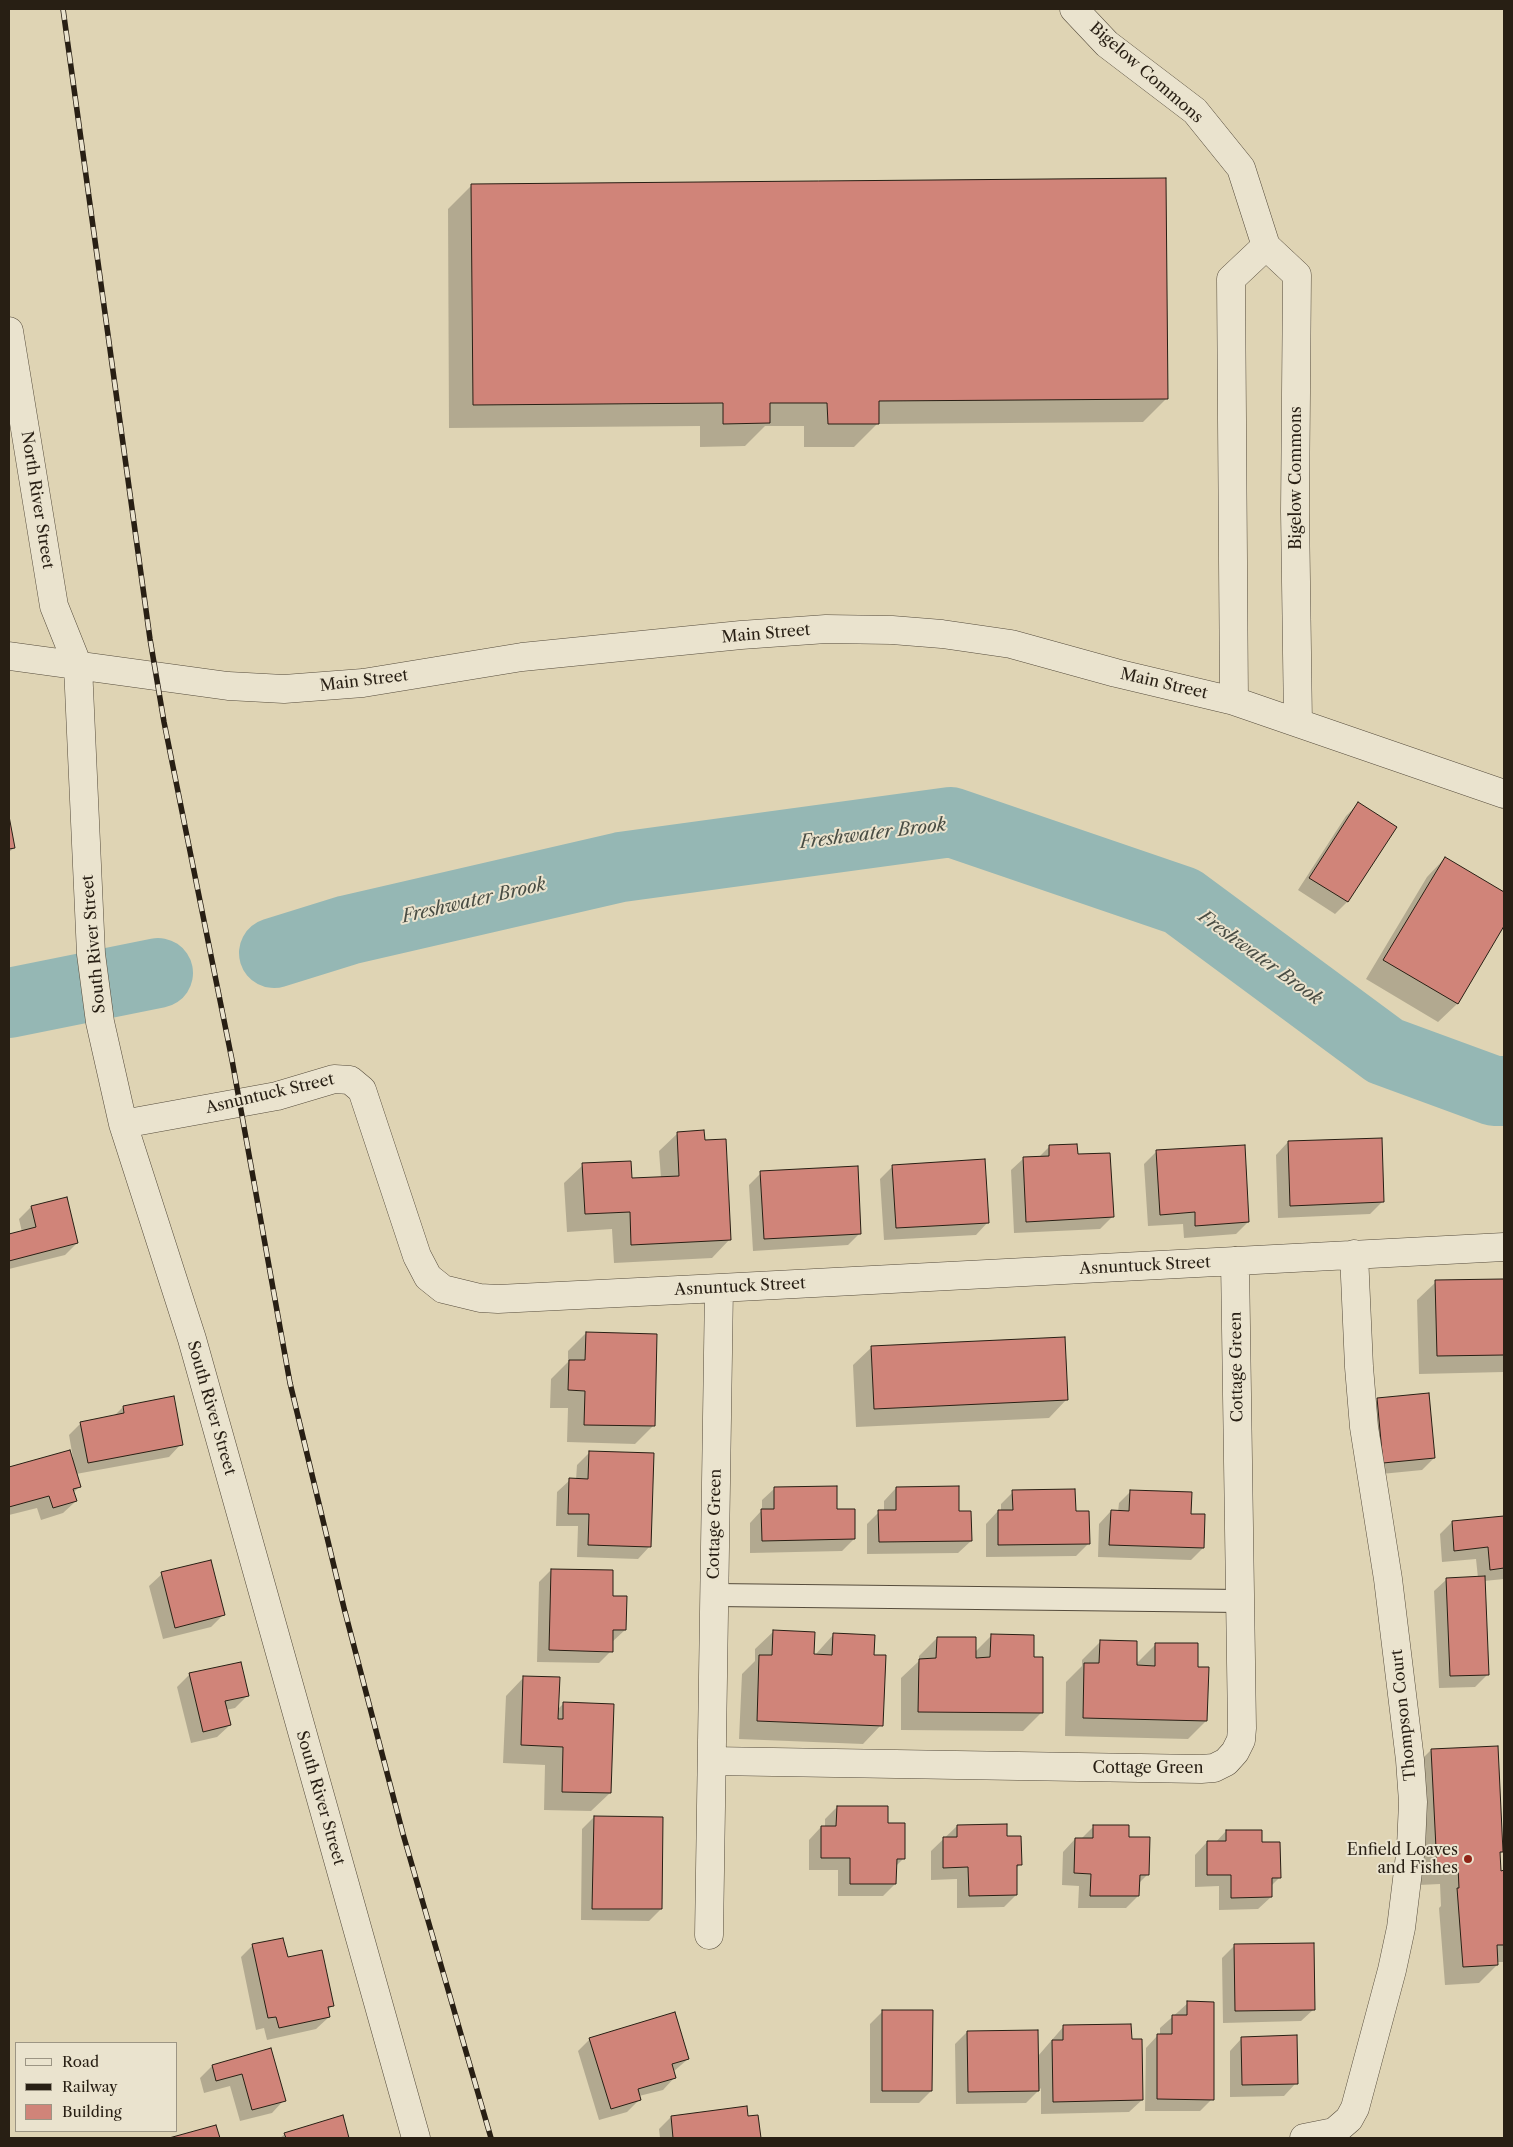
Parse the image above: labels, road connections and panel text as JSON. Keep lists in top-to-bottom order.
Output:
{
  "streets": {
    "street": [
      "Bigelow Commons",
      "North River Street",
      "Main Street",
      "South River Street",
      "Asnuntuck Street",
      "Cottage Green",
      "Thompson Court"
    ]
  },
  "crossings": [
    ["Bigelow Commons", "Main Street"],
    ["North River Street", "Main Street"],
    ["North River Street", "South River Street"],
    ["Main Street", "South River Street"],
    ["South River Street", "Asnuntuck Street"],
    ["Asnuntuck Street", "Cottage Green"],
    ["Asnuntuck Street", "Thompson Court"]
  ],
  "water": ["Freshwater Brook"],
  "places": ["Enfield Loaves and Fishes"],
  "legend": ["Road", "Railway", "Building"]
}
